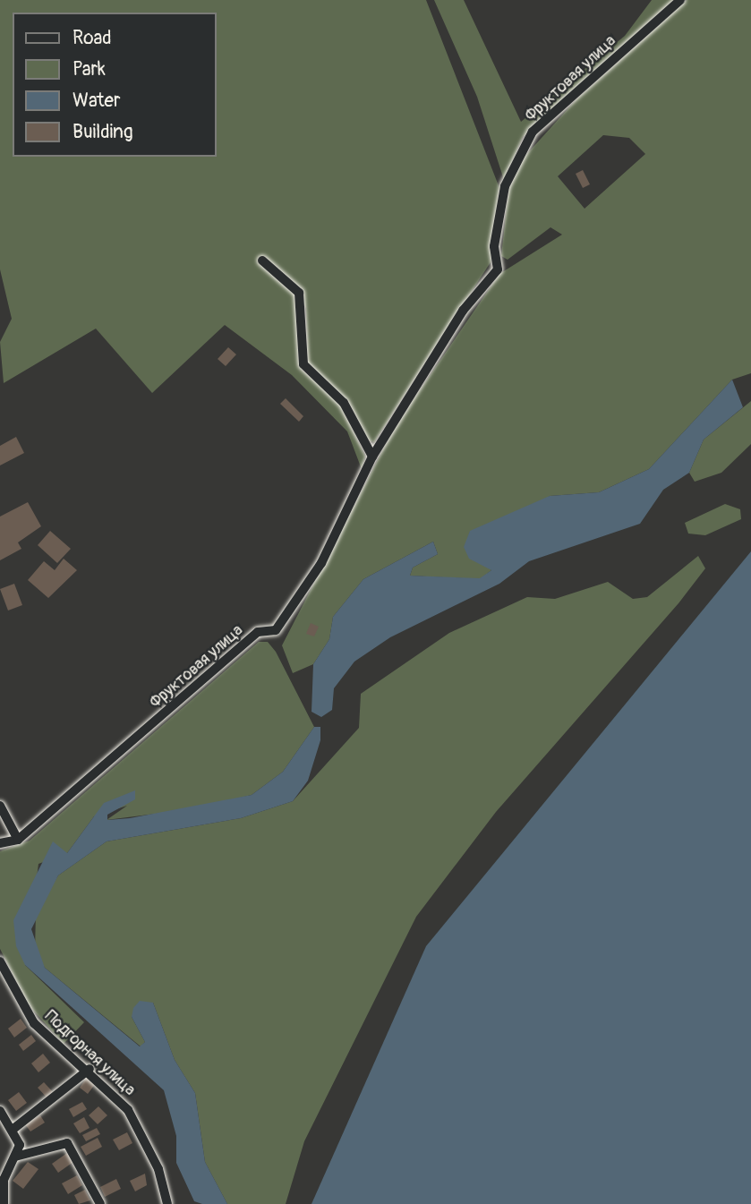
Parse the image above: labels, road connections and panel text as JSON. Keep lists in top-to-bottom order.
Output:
{
  "streets": {
    "street": ["Фруктовая улица", "Подгорная улица"]
  },
  "legend": [
    "Road",
    "Park",
    "Water",
    "Building"
  ]
}
